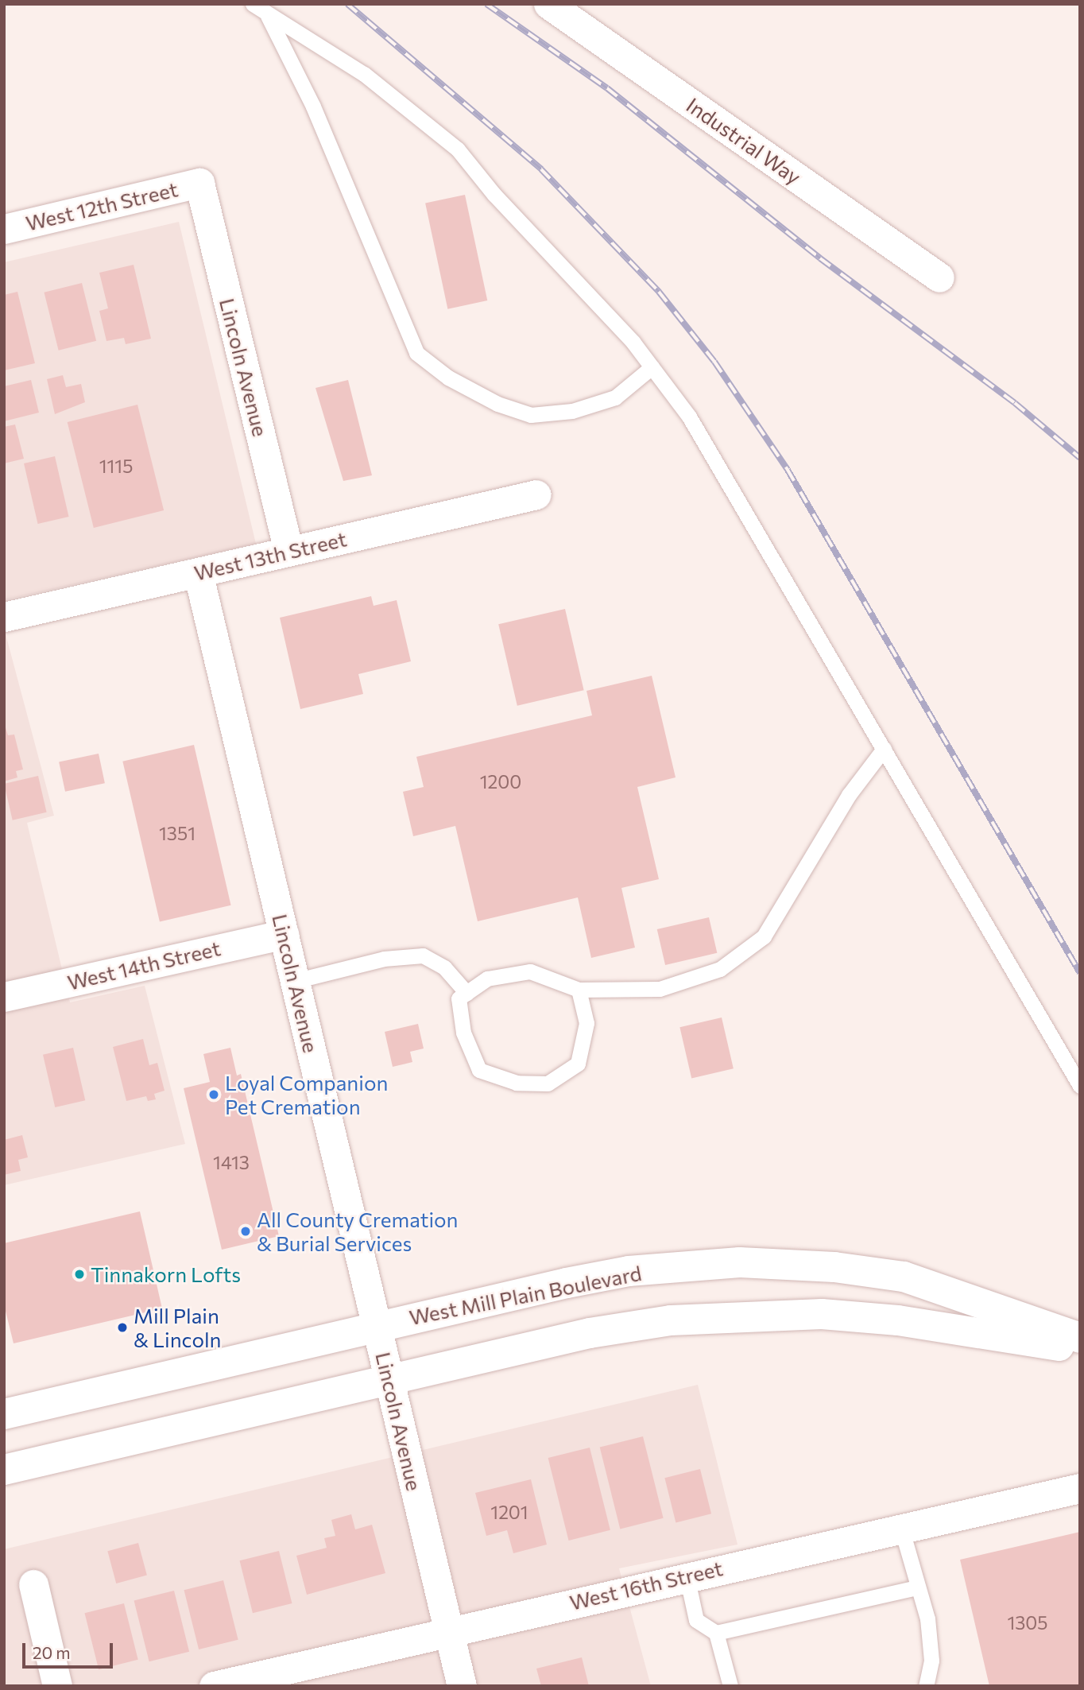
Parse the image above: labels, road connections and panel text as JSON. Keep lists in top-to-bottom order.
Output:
{
  "streets": {
    "main road": ["West Mill Plain Boulevard"],
    "street": [
      "Industrial Way",
      "West 12th Street",
      "Lincoln Avenue",
      "West 13th Street",
      "West 14th Street",
      "West 16th Street"
    ]
  },
  "crossings": [
    ["West 12th Street", "Lincoln Avenue"],
    ["Lincoln Avenue", "West 13th Street"],
    ["Lincoln Avenue", "West 14th Street"],
    ["Lincoln Avenue", "West Mill Plain Boulevard"],
    ["Lincoln Avenue", "West 16th Street"]
  ],
  "places": [
    "Loyal Companion Pet Cremation",
    "All County Cremation & Burial Services",
    "Tinnakorn Lofts",
    "Mill Plain & Lincoln"
  ],
  "house_numbers": [
    "1115",
    "1200",
    "1351",
    "1413",
    "1201",
    "1305"
  ],
  "scale_bar": "20 m"
}
